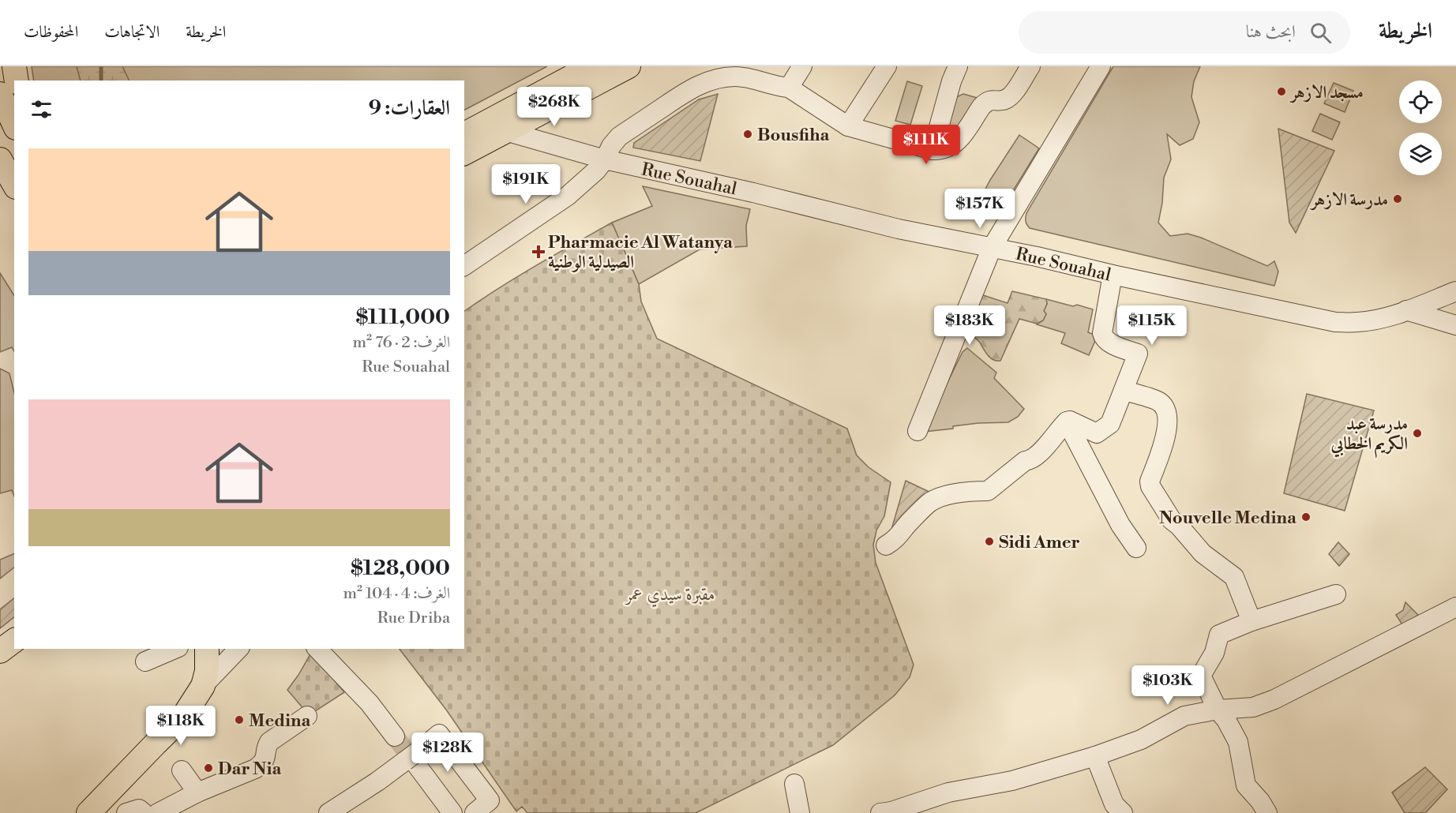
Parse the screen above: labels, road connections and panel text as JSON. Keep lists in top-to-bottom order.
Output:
{
  "streets": {
    "street": ["Rue Souahal"]
  },
  "parks": ["مقبرة سيدي عمر"],
  "places": {
    "other": [
      "مسجد الازهر",
      "Bousfiha",
      "مدرسة الازهر",
      "مدرسة عبد الكريم الخطابي",
      "Nouvelle Medina",
      "Sidi Amer",
      "Medina",
      "Dar Nia"
    ],
    "health": ["Pharmacie Al Watanya الصيدلية الوطنية"]
  },
  "page": {
    "header": "الخريطة",
    "search": "ابحث هنا",
    "nav": ["الخريطة", "الاتجاهات", "المحفوظات"],
    "heading": "العقارات: 9",
    "price": [
      "$268K",
      "$111K",
      "$191K",
      "$157K",
      "$183K",
      "$115K",
      "$103K",
      "$118K",
      "$128K"
    ],
    "list": [
      {
        "name": "$111,000",
        "note": "الغرف: 2 · 76 m² · Rue Souahal"
      },
      {
        "name": "$128,000",
        "note": "الغرف: 4 · 104 m² · Rue Driba"
      }
    ]
  }
}
